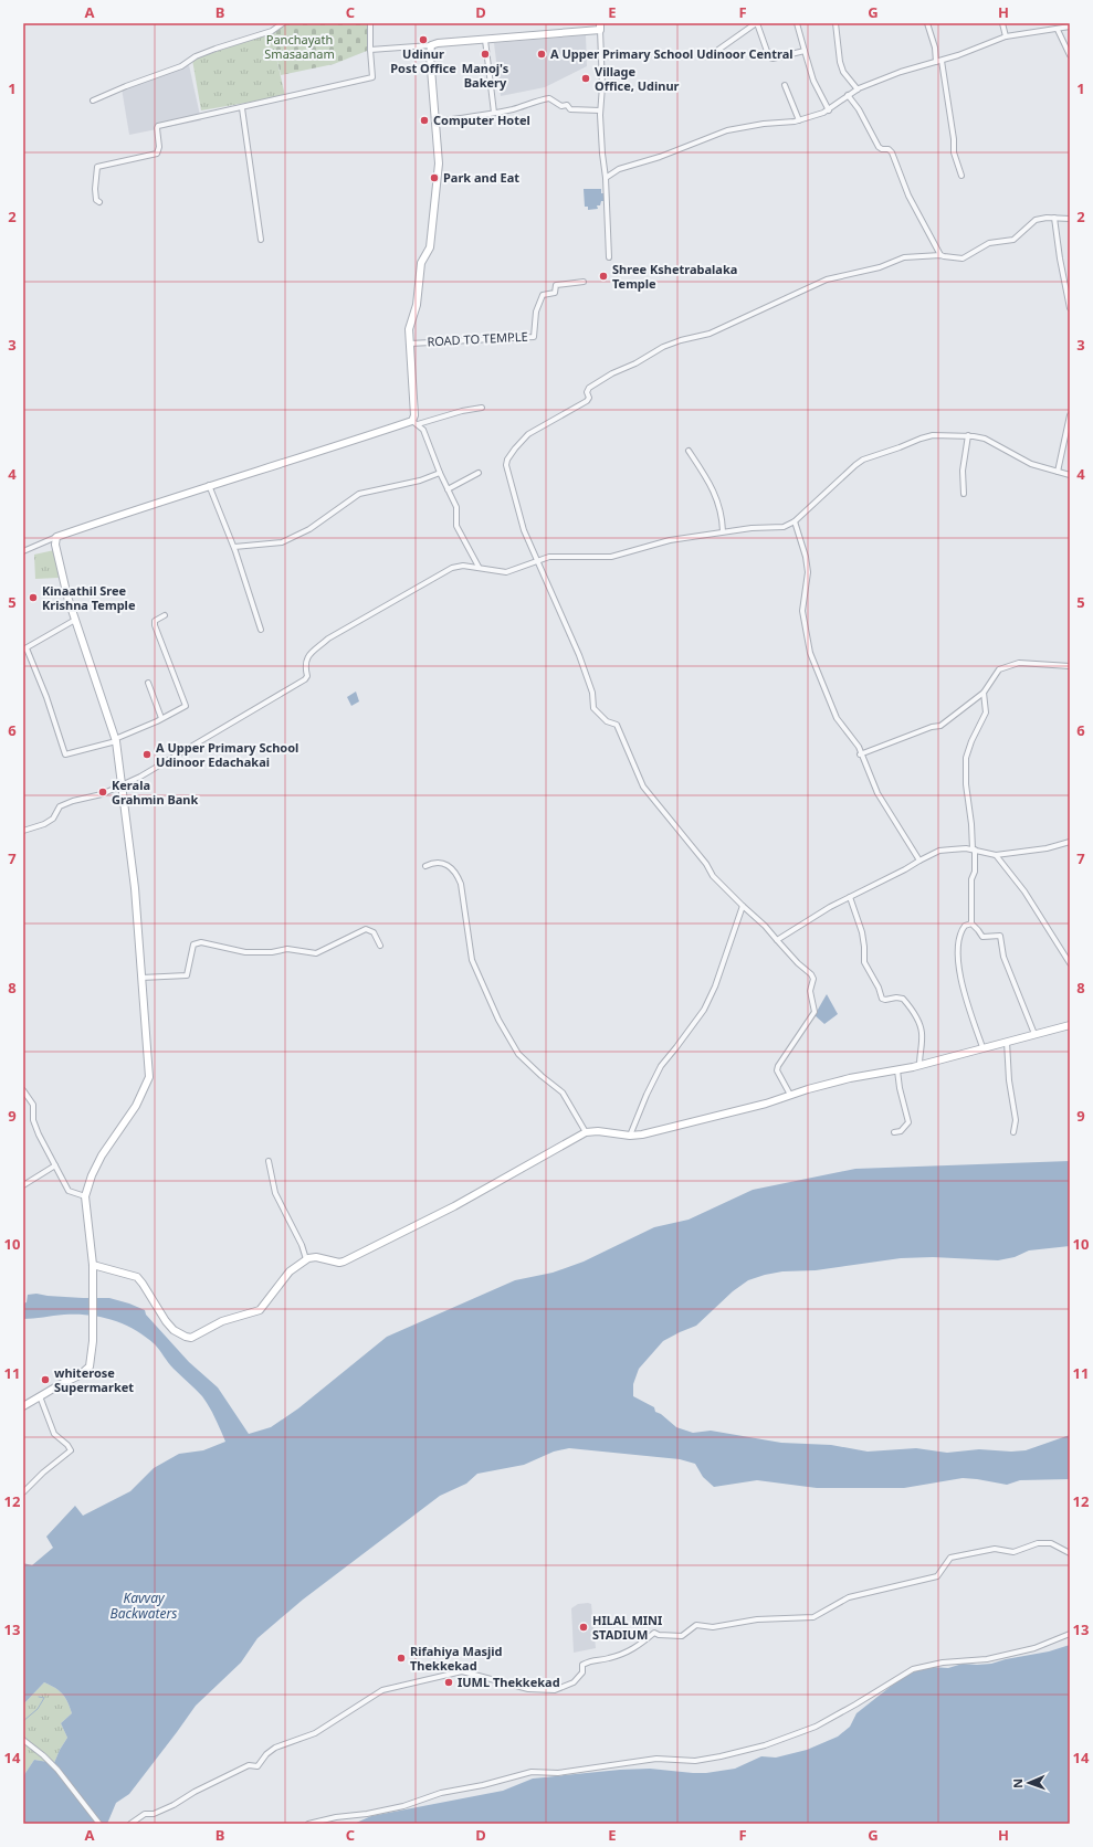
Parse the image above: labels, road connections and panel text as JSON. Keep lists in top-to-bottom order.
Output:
{
  "streets": {
    "street": ["ROAD TO TEMPLE"]
  },
  "water": ["Kavvay Backwaters"],
  "parks": ["Panchayath Smasaanam"],
  "places": [
    "Udinur Post Office",
    "Manoj's Bakery",
    "A Upper Primary School Udinoor Central",
    "Village Office, Udinur",
    "Computer Hotel",
    "Park and Eat",
    "Shree Kshetrabalaka Temple",
    "Kinaathil Sree Krishna Temple",
    "A Upper Primary School Udinoor Edachakai",
    "Kerala Grahmin Bank",
    "whiterose Supermarket",
    "HILAL MINI STADIUM",
    "Rifahiya Masjid Thekkekad",
    "IUML Thekkekad"
  ],
  "north": "left",
  "grid": {
    "columns": [
      "A",
      "B",
      "C",
      "D",
      "E",
      "F",
      "G",
      "H"
    ],
    "rows": [
      "1",
      "2",
      "3",
      "4",
      "5",
      "6",
      "7",
      "8",
      "9",
      "10",
      "11",
      "12",
      "13",
      "14"
    ]
  }
}
